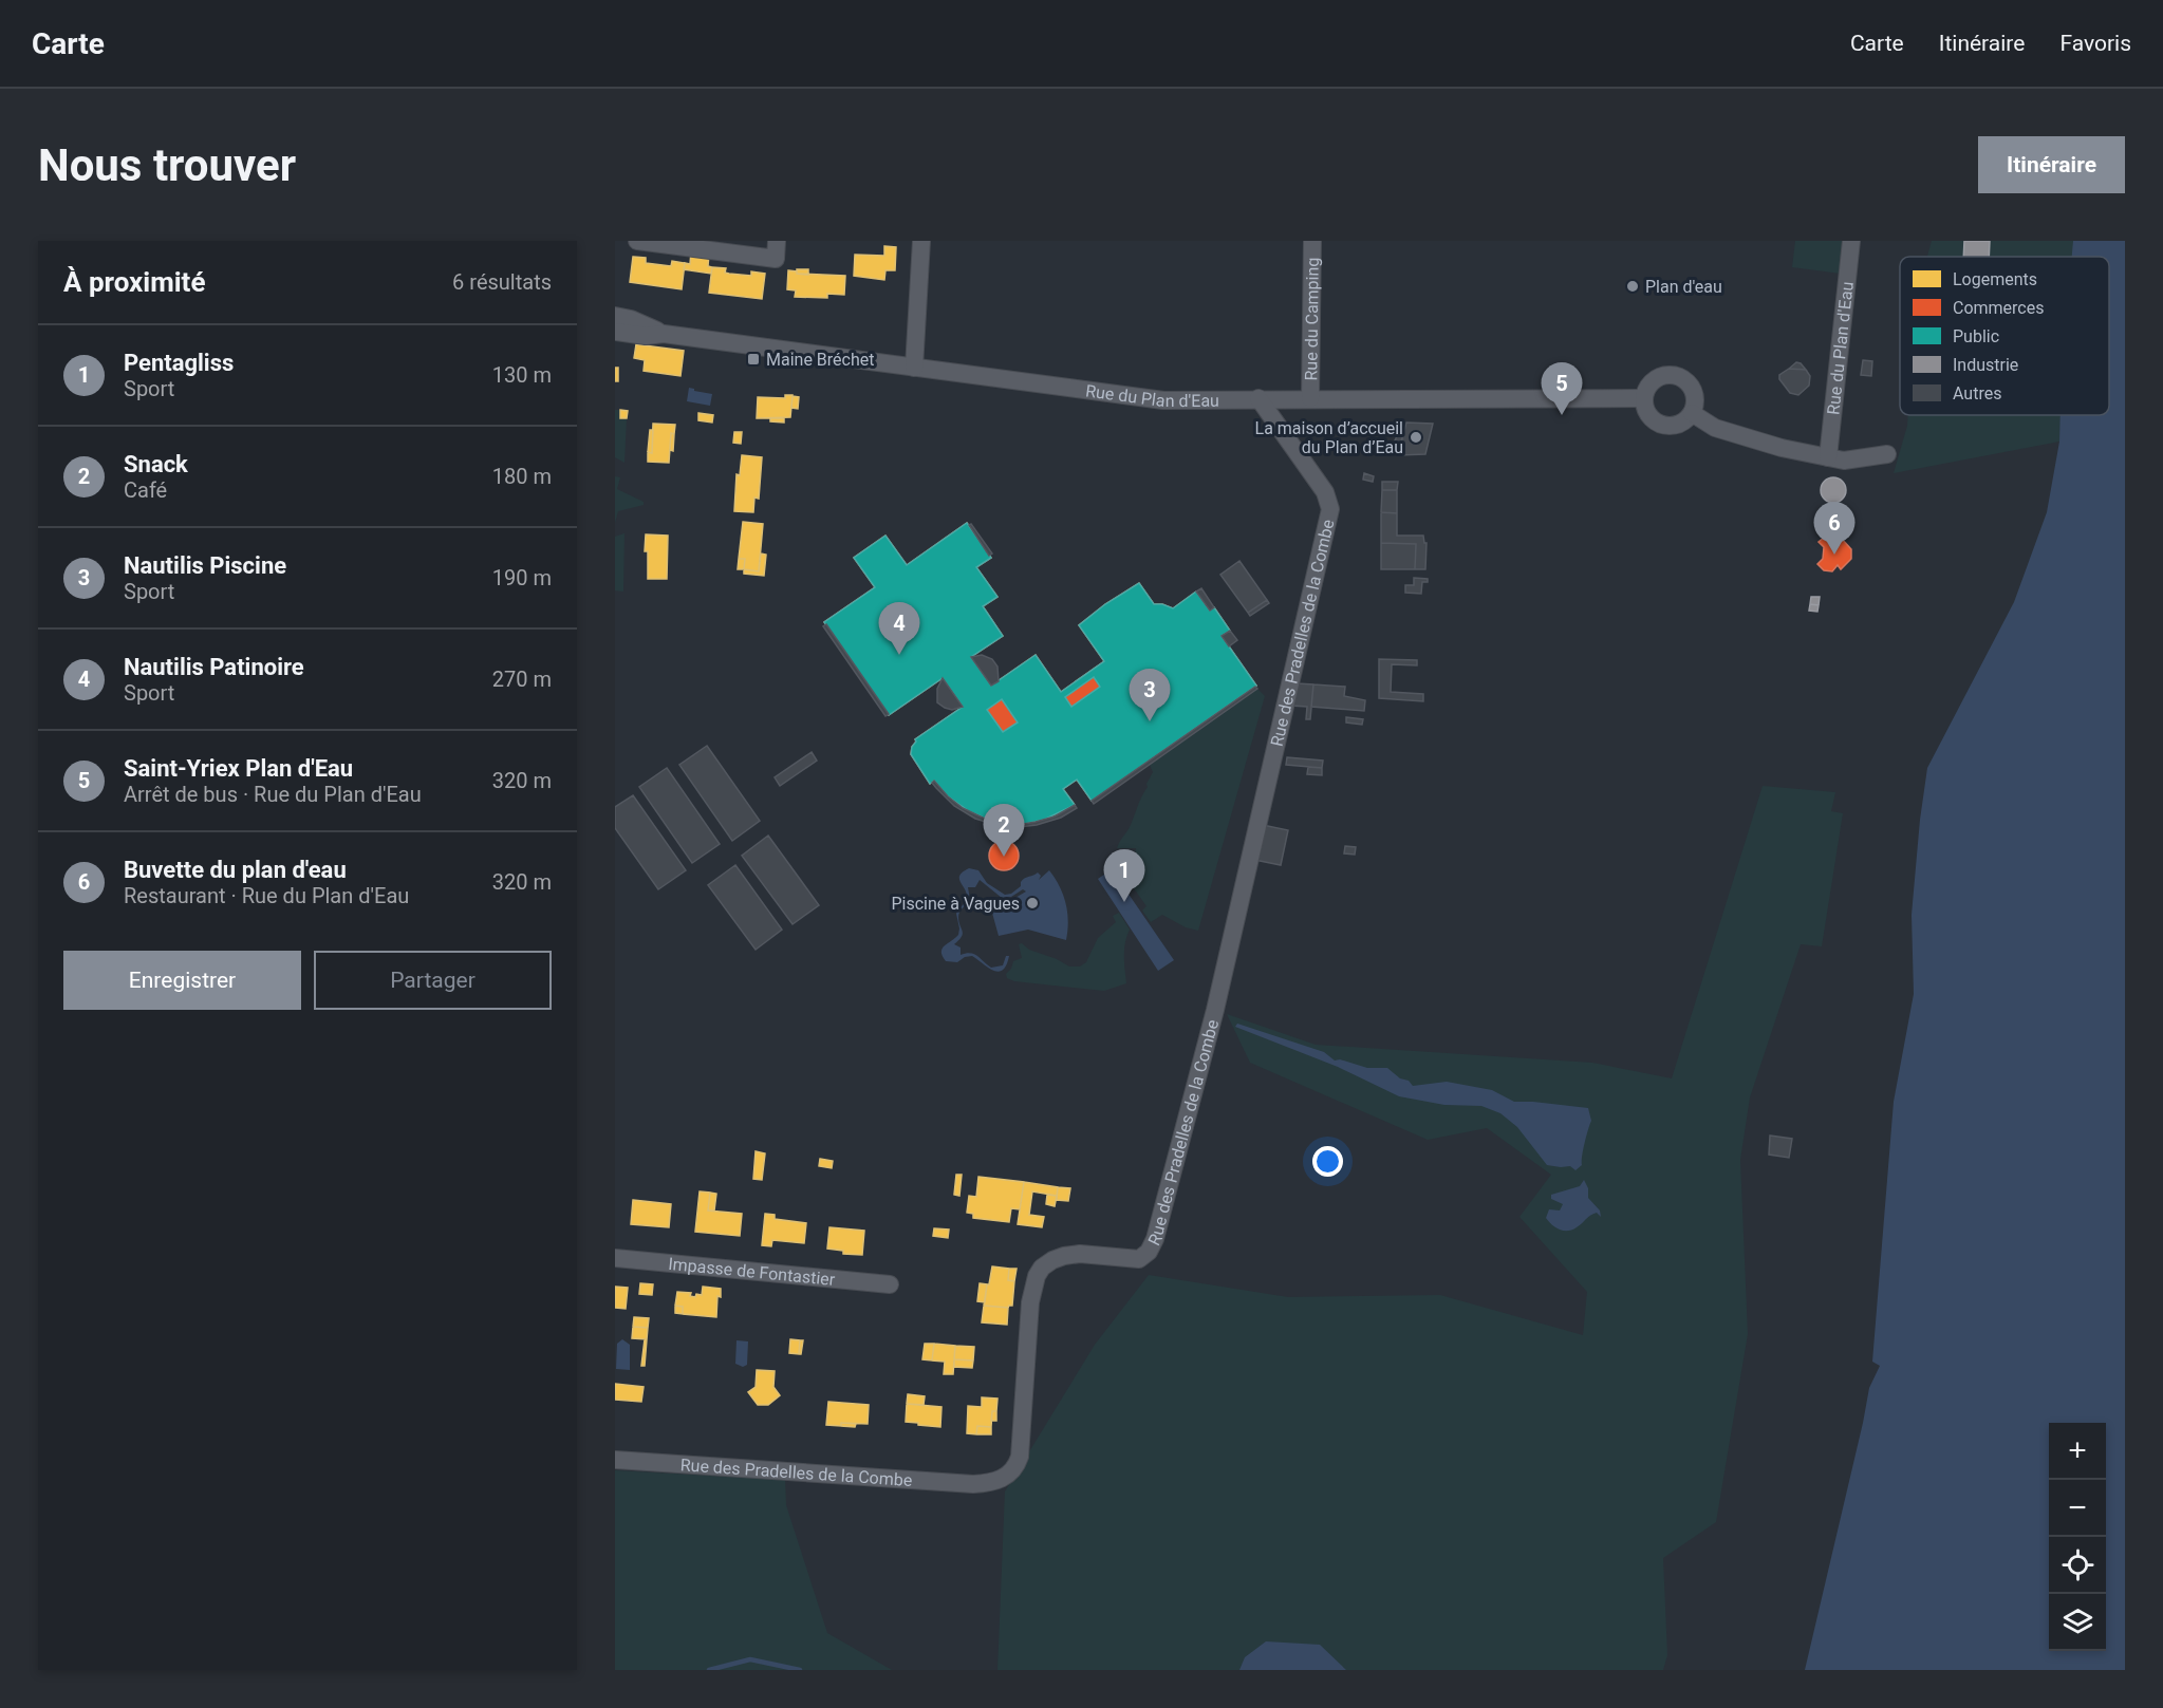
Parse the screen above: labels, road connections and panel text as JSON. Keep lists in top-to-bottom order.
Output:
{
  "streets": {
    "street": [
      "Rue du Camping",
      "Rue du Plan d'Eau",
      "Rue des Pradelles de la Combe",
      "Impasse de Fontastier"
    ]
  },
  "crossings": [
    ["Rue du Camping", "Rue du Plan d'Eau"],
    ["Rue du Plan d'Eau", "Rue des Pradelles de la Combe"]
  ],
  "places": {
    "other": ["Plan d'eau", "La maison d’accueil du Plan d’Eau", "Piscine à Vagues"],
    "transit": ["Maine Bréchet"]
  },
  "legend": [
    "Logements",
    "Commerces",
    "Public",
    "Industrie",
    "Autres"
  ],
  "page": {
    "header": "Carte",
    "nav": ["Carte", "Itinéraire", "Favoris"],
    "buttons": [
      "Itinéraire",
      ["Enregistrer", "Partager"]
    ],
    "title": "Nous trouver",
    "heading": ["À proximité", "6 résultats"],
    "list": [
      {
        "mark": "1",
        "name": "Pentagliss",
        "note": "Sport",
        "value": "130 m"
      },
      {
        "mark": "2",
        "name": "Snack",
        "note": "Café",
        "value": "180 m"
      },
      {
        "mark": "3",
        "name": "Nautilis Piscine",
        "note": "Sport",
        "value": "190 m"
      },
      {
        "mark": "4",
        "name": "Nautilis Patinoire",
        "note": "Sport",
        "value": "270 m"
      },
      {
        "mark": "5",
        "name": "Saint-Yriex Plan d'Eau",
        "note": "Arrêt de bus · Rue du Plan d'Eau",
        "value": "320 m"
      },
      {
        "mark": "6",
        "name": "Buvette du plan d'eau",
        "note": "Restaurant · Rue du Plan d'Eau",
        "value": "320 m"
      }
    ],
    "pins": [
      "5",
      "6",
      "4",
      "3",
      "2",
      "1"
    ],
    "map_buttons": ["+", "−"]
  }
}
